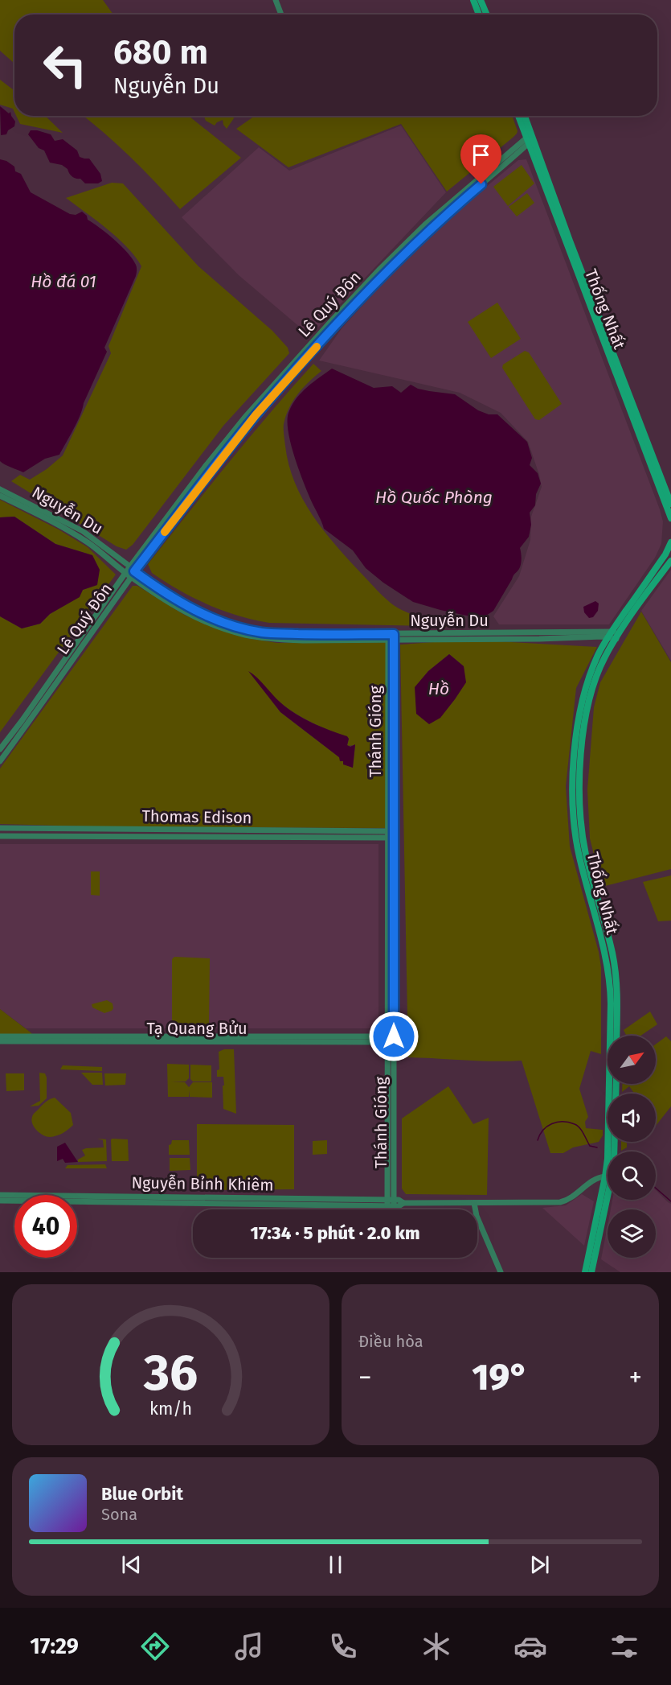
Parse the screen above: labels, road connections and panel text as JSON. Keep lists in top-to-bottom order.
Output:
{
  "streets": {
    "main road": ["Thống Nhất"],
    "street": [
      "Lê Quý Đôn",
      "Nguyễn Du",
      "Thánh Gióng",
      "Thomas Edison",
      "Tạ Quang Bửu",
      "Nguyễn Bỉnh Khiêm"
    ]
  },
  "crossings": [
    ["Lê Quý Đôn", "Thống Nhất"],
    ["Lê Quý Đôn", "Nguyễn Du"],
    ["Thống Nhất", "Nguyễn Du"],
    ["Nguyễn Du", "Thánh Gióng"],
    ["Thánh Gióng", "Thomas Edison"],
    ["Thánh Gióng", "Tạ Quang Bửu"],
    ["Thánh Gióng", "Nguyễn Bỉnh Khiêm"]
  ],
  "water": ["Hồ đá 01", "Hồ Quốc Phòng", "Hồ"],
  "north": "top right",
  "page": {
    "turn": ["680 m", "Nguyễn Du"],
    "limit": "40",
    "trip": "17:34 · 5 phút · 2.0 km",
    "tile": "Điều hòa",
    "heat": ["−", "19°", "+"],
    "song": ["Blue Orbit", "Sona"],
    "tabs": "17:29",
    "gauge": ["36", "km/h"]
  }
}
